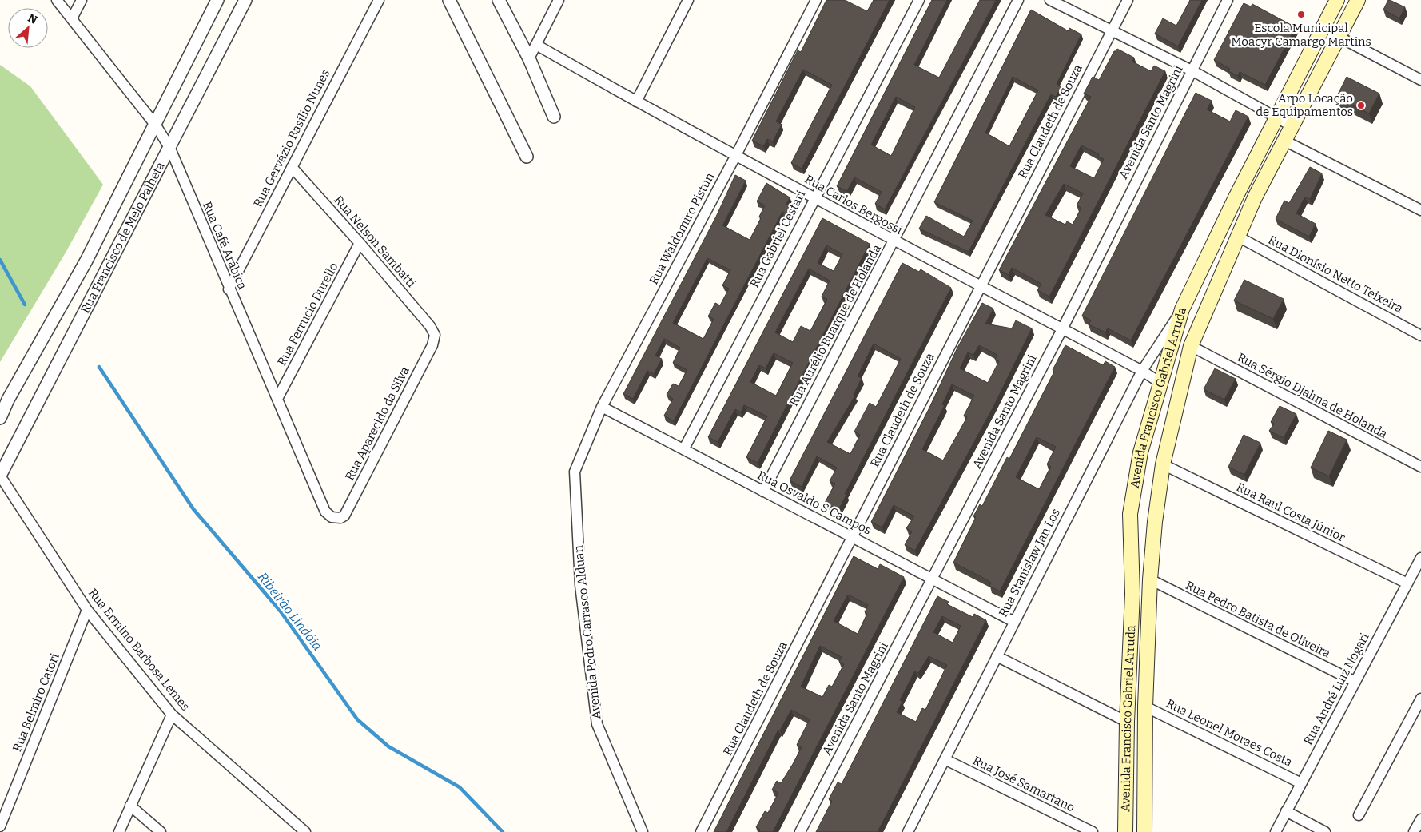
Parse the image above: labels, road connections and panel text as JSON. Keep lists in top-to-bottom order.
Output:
{
  "streets": {
    "main road": ["Avenida Francisco Gabriel Arruda"],
    "street": [
      "Rua Claudeth de Souza",
      "Avenida Santo Magrini",
      "Rua Gervázio Basílio Nunes",
      "Rua Carlos Bergossi",
      "Rua Waldomiro Pistun",
      "Rua Francisco de Melo Palheta",
      "Rua Gabriel Cestari",
      "Rua Nelson Sambatti",
      "Rua Café Arábica",
      "Rua Dionísio Netto Teixeira",
      "Rua Ferrucio Durello",
      "Rua Aurélio Buarque de Holanda",
      "Rua Sérgio Djalma de Holanda",
      "Rua Aparecido da Silva",
      "Rua Osvaldo S Campos",
      "Rua Raul Costa Júnior",
      "Rua Stanislaw Jan Los",
      "Rua Pedro Batista de Oliveira",
      "Avenida Pedro Carrasco Alduan",
      "Rua Ermino Barbosa Lemes",
      "Rua André Luíz Nogari",
      "Rua Belmiro Catori",
      "Rua Leonel Moraes Costa",
      "Rua José Samartano"
    ]
  },
  "crossings": [
    ["Rua Claudeth de Souza", "Rua Carlos Bergossi"],
    ["Rua Claudeth de Souza", "Rua Osvaldo S Campos"],
    ["Avenida Santo Magrini", "Rua Carlos Bergossi"],
    ["Avenida Santo Magrini", "Rua Osvaldo S Campos"],
    ["Rua Gervázio Basílio Nunes", "Rua Nelson Sambatti"],
    ["Rua Gervázio Basílio Nunes", "Rua Café Arábica"],
    ["Rua Carlos Bergossi", "Rua Waldomiro Pistun"],
    ["Rua Carlos Bergossi", "Rua Gabriel Cestari"],
    ["Rua Carlos Bergossi", "Rua Aurélio Buarque de Holanda"],
    ["Rua Carlos Bergossi", "Avenida Francisco Gabriel Arruda"],
    ["Rua Carlos Bergossi", "Rua Stanislaw Jan Los"],
    ["Rua Waldomiro Pistun", "Rua Osvaldo S Campos"],
    ["Rua Waldomiro Pistun", "Avenida Pedro Carrasco Alduan"],
    ["Rua Francisco de Melo Palheta", "Rua Café Arábica"],
    ["Rua Francisco de Melo Palheta", "Rua Ermino Barbosa Lemes"],
    ["Rua Gabriel Cestari", "Rua Osvaldo S Campos"],
    ["Rua Nelson Sambatti", "Rua Ferrucio Durello"],
    ["Rua Nelson Sambatti", "Rua Aparecido da Silva"],
    ["Rua Café Arábica", "Rua Ferrucio Durello"],
    ["Rua Café Arábica", "Rua Aparecido da Silva"],
    ["Rua Dionísio Netto Teixeira", "Avenida Francisco Gabriel Arruda"],
    ["Rua Aurélio Buarque de Holanda", "Rua Osvaldo S Campos"],
    ["Rua Sérgio Djalma de Holanda", "Avenida Francisco Gabriel Arruda"],
    ["Avenida Francisco Gabriel Arruda", "Rua Raul Costa Júnior"],
    ["Avenida Francisco Gabriel Arruda", "Rua Stanislaw Jan Los"],
    ["Avenida Francisco Gabriel Arruda", "Rua Pedro Batista de Oliveira"],
    ["Avenida Francisco Gabriel Arruda", "Rua Leonel Moraes Costa"],
    ["Rua Osvaldo S Campos", "Rua Stanislaw Jan Los"],
    ["Rua Raul Costa Júnior", "Rua André Luíz Nogari"],
    ["Rua Stanislaw Jan Los", "Rua José Samartano"],
    ["Rua Pedro Batista de Oliveira", "Rua André Luíz Nogari"],
    ["Rua Ermino Barbosa Lemes", "Rua Belmiro Catori"],
    ["Rua André Luíz Nogari", "Rua Leonel Moraes Costa"]
  ],
  "water": ["Ribeirão Lindóia"],
  "places": ["Escola Municipal Moacyr Camargo Martins", "Arpo Locação de Equipamentos"],
  "north": "top right"
}
